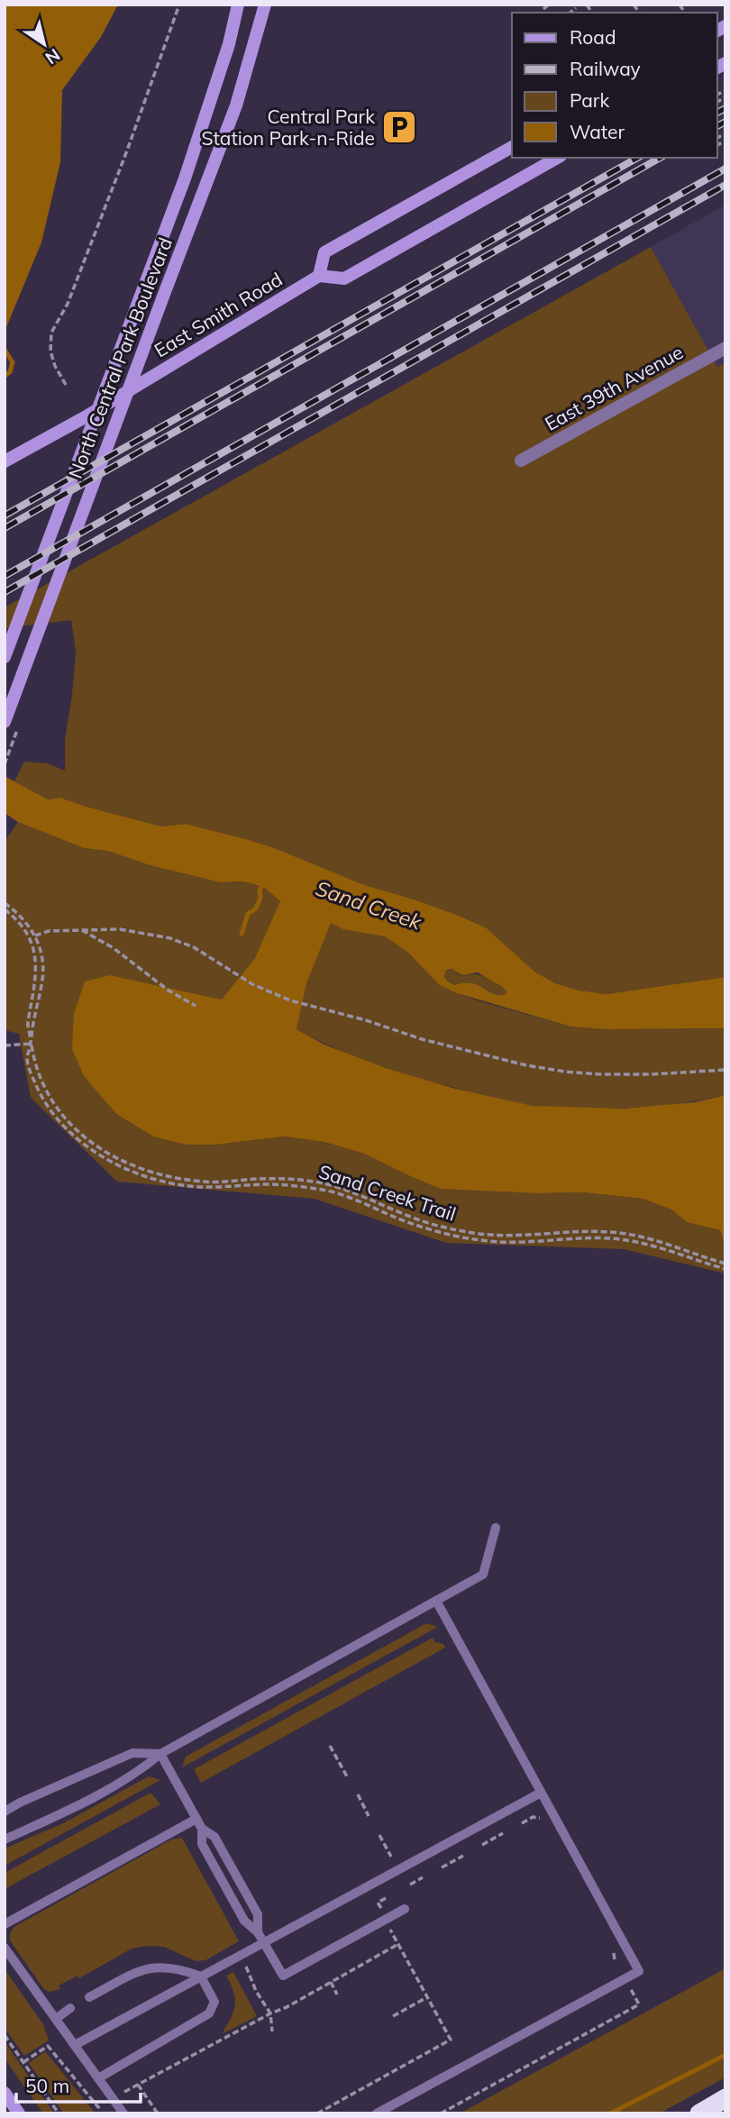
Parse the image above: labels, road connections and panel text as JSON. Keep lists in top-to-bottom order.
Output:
{
  "streets": {
    "main road": ["East Smith Road", "North Central Park Boulevard"],
    "street": ["East 39th Avenue"],
    "path": ["Sand Creek Trail"]
  },
  "water": ["Sand Creek"],
  "places": {
    "parking": ["Central Park Station Park-n-Ride"]
  },
  "legend": [
    "Road",
    "Railway",
    "Park",
    "Water"
  ],
  "scale_bar": "50 m",
  "north": "bottom right"
}
